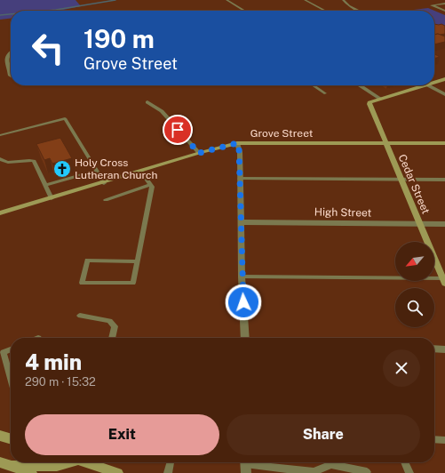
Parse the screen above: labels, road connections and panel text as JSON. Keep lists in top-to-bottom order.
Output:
{
  "streets": {
    "street": ["Grove Street", "Cedar Street", "High Street"]
  },
  "crossings": [
    ["Grove Street", "Cedar Street"],
    ["Cedar Street", "High Street"]
  ],
  "places": {
    "church": ["Holy Cross Lutheran Church"]
  },
  "north": "bottom left",
  "page": {
    "turn": ["190 m", "Grove Street"],
    "heading": ["4 min", "290 m · 15:32"],
    "buttons": ["Exit", "Share"]
  }
}
